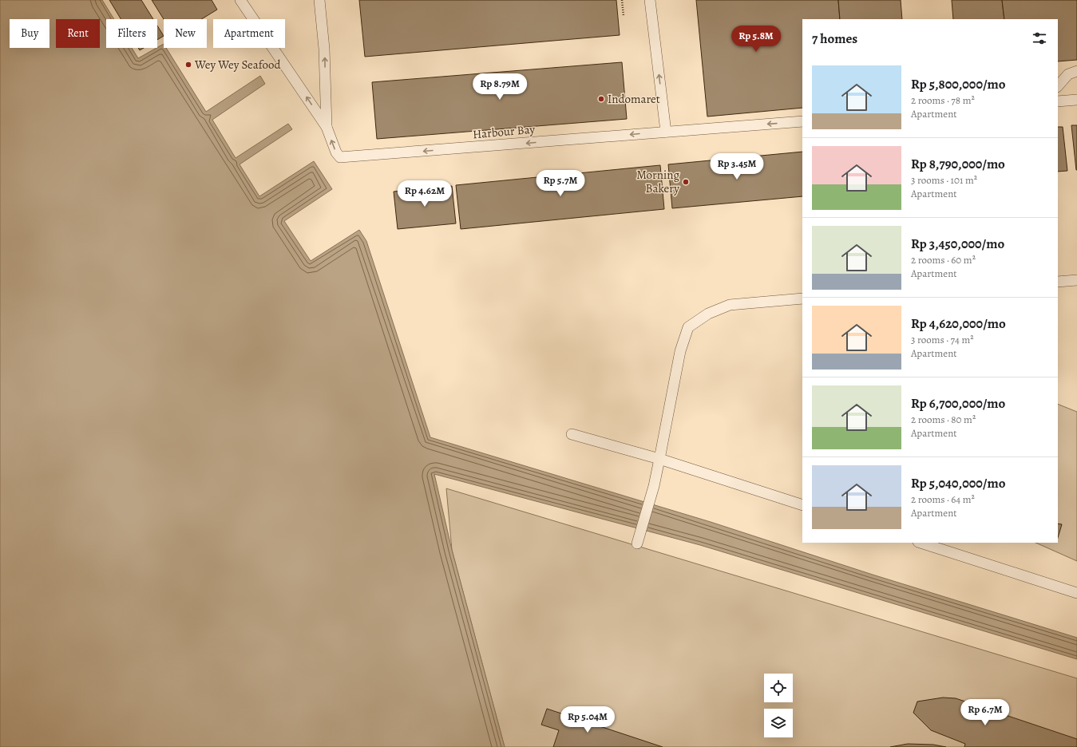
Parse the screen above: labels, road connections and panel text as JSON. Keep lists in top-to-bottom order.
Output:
{
  "streets": {
    "lane": ["Harbour Bay"]
  },
  "one_way": ["Harbour Bay"],
  "places": ["Wey Wey Seafood", "Indomaret", "Morning Bakery"],
  "page": {
    "chip": [
      "Buy",
      "Rent",
      "Filters",
      "New",
      "Apartment"
    ],
    "heading": "7 homes",
    "price": [
      "Rp 5.8M",
      "Rp 8.79M",
      "Rp 3.45M",
      "Rp 5.7M",
      "Rp 4.62M",
      "Rp 6.7M",
      "Rp 5.04M"
    ],
    "list": [
      {
        "name": "Rp 5,800,000/mo",
        "note": "2 rooms · 78 m² · Apartment"
      },
      {
        "name": "Rp 8,790,000/mo",
        "note": "3 rooms · 101 m² · Apartment"
      },
      {
        "name": "Rp 3,450,000/mo",
        "note": "2 rooms · 60 m² · Apartment"
      },
      {
        "name": "Rp 4,620,000/mo",
        "note": "3 rooms · 74 m² · Apartment"
      },
      {
        "name": "Rp 6,700,000/mo",
        "note": "2 rooms · 80 m² · Apartment"
      },
      {
        "name": "Rp 5,040,000/mo",
        "note": "2 rooms · 64 m² · Apartment"
      }
    ]
  }
}
